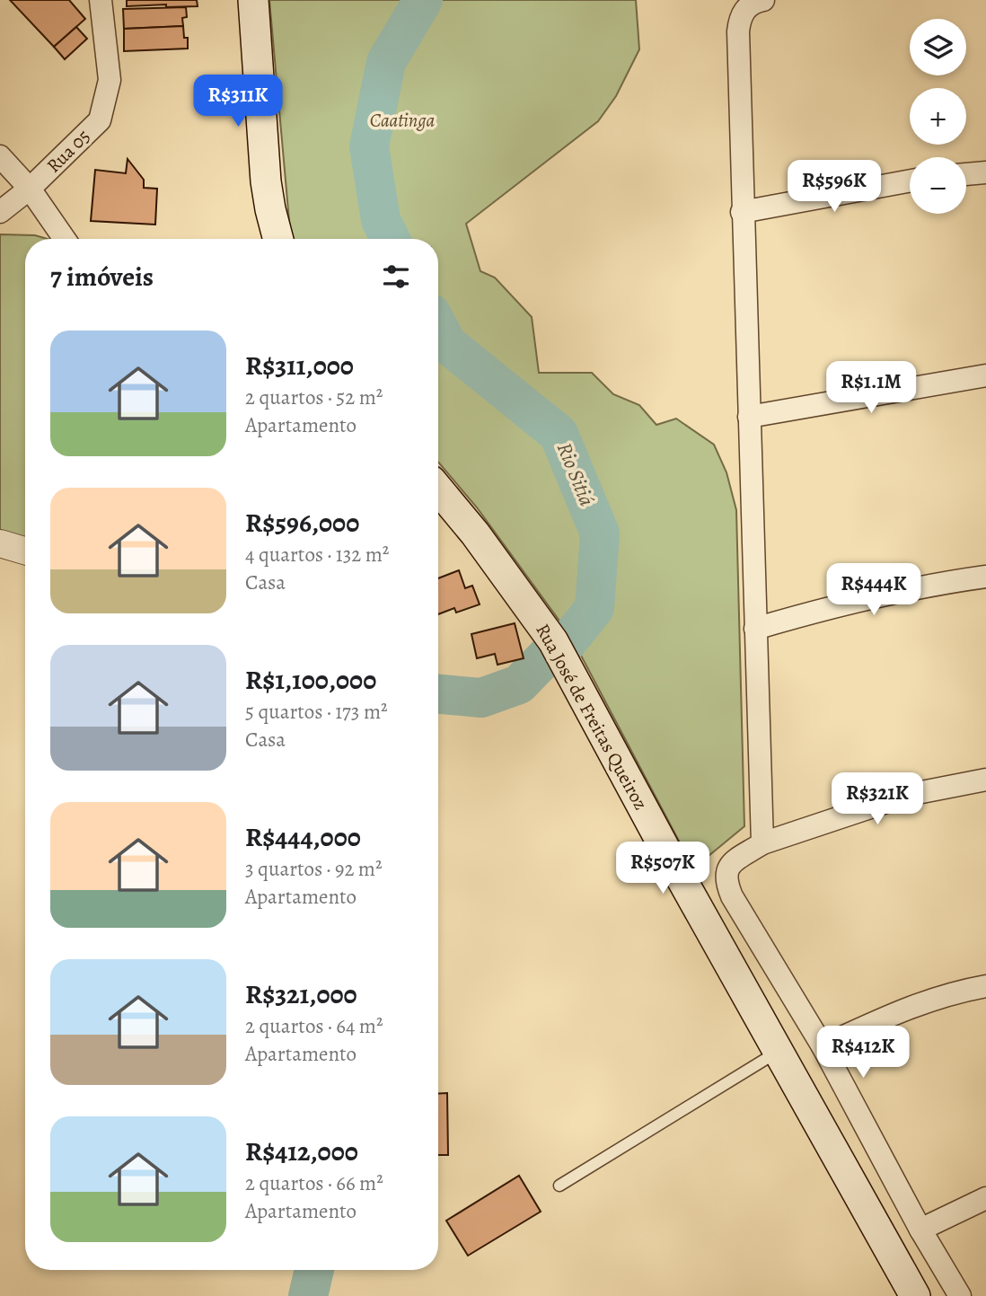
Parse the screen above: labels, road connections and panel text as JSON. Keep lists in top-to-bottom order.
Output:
{
  "streets": {
    "main road": ["Rua José de Freitas Queiroz"],
    "street": ["Rua 05"]
  },
  "water": ["Rio Sitiá"],
  "parks": ["Caatinga"],
  "page": {
    "map_buttons": ["+", "−"],
    "price": [
      "R$311K",
      "R$596K",
      "R$1.1M",
      "R$444K",
      "R$321K",
      "R$507K",
      "R$412K"
    ],
    "heading": "7 imóveis",
    "list": [
      {
        "name": "R$311,000",
        "note": "2 quartos · 52 m² · Apartamento"
      },
      {
        "name": "R$596,000",
        "note": "4 quartos · 132 m² · Casa"
      },
      {
        "name": "R$1,100,000",
        "note": "5 quartos · 173 m² · Casa"
      },
      {
        "name": "R$444,000",
        "note": "3 quartos · 92 m² · Apartamento"
      },
      {
        "name": "R$321,000",
        "note": "2 quartos · 64 m² · Apartamento"
      },
      {
        "name": "R$412,000",
        "note": "2 quartos · 66 m² · Apartamento"
      }
    ]
  }
}
